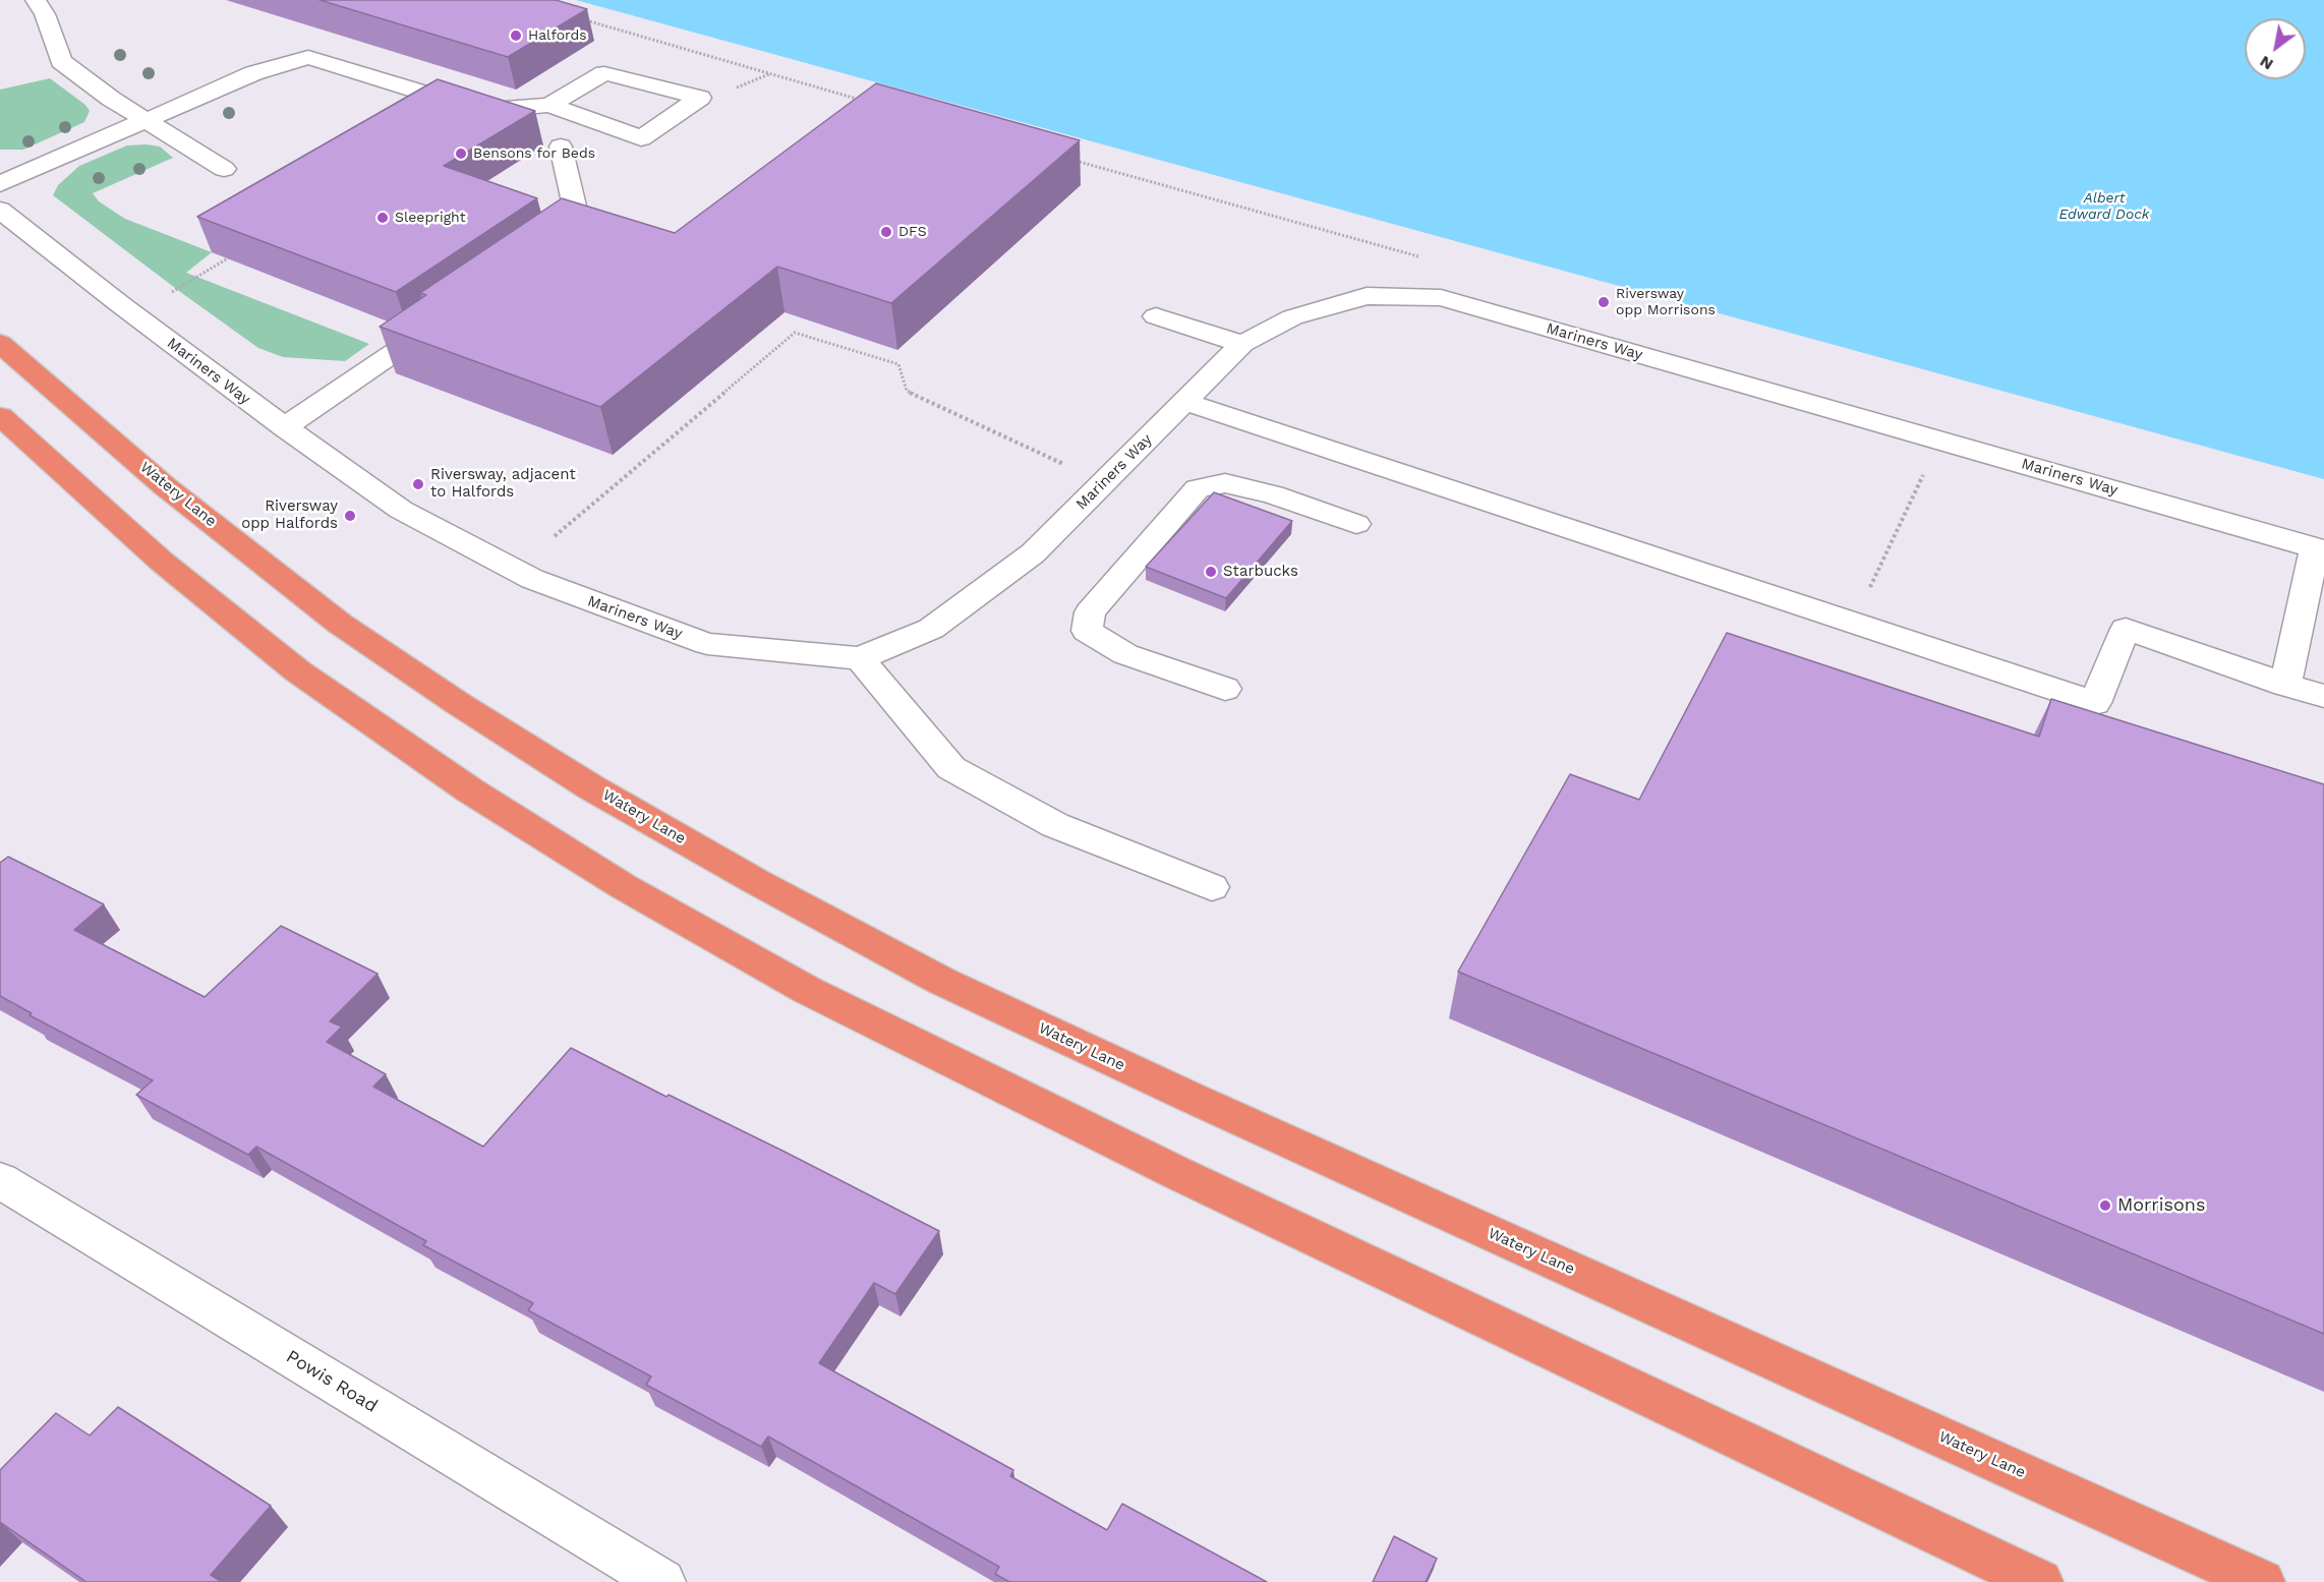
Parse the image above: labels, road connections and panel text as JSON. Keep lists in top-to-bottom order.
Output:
{
  "streets": {
    "highway": ["Watery Lane"],
    "street": ["Mariners Way", "Powis Road"]
  },
  "water": ["Albert Edward Dock"],
  "places": [
    "Halfords",
    "Bensons for Beds",
    "Sleepright",
    "DFS",
    "Riversway opp Morrisons",
    "Riversway, adjacent to Halfords",
    "Riversway opp Halfords",
    "Starbucks",
    "Morrisons"
  ],
  "north": "bottom left"
}
